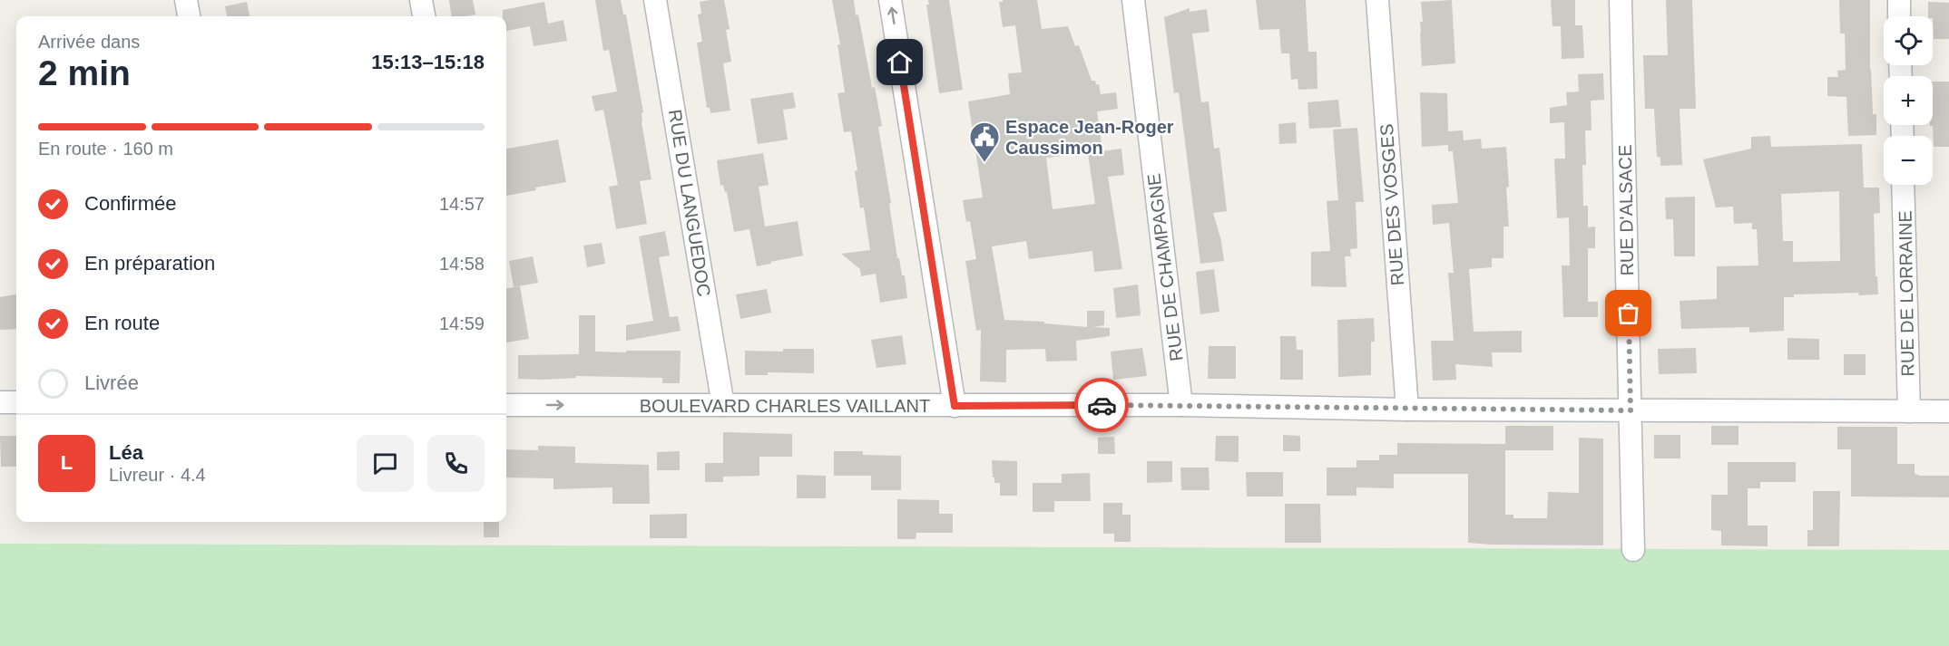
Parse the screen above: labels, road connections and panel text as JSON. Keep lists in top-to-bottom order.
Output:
{
  "streets": {
    "street": [
      "RUE DU LANGUEDOC",
      "RUE DES VOSGES",
      "RUE D'ALSACE",
      "RUE DE CHAMPAGNE",
      "RUE DE LORRAINE",
      "BOULEVARD CHARLES VAILLANT"
    ]
  },
  "crossings": [
    ["RUE DU LANGUEDOC", "BOULEVARD CHARLES VAILLANT"],
    ["RUE DES VOSGES", "BOULEVARD CHARLES VAILLANT"],
    ["RUE D'ALSACE", "BOULEVARD CHARLES VAILLANT"],
    ["RUE DE CHAMPAGNE", "BOULEVARD CHARLES VAILLANT"],
    ["RUE DE LORRAINE", "BOULEVARD CHARLES VAILLANT"]
  ],
  "places": {
    "public building": ["Espace Jean-Roger Caussimon"]
  },
  "page": {
    "map_buttons": ["+", "−"],
    "heading": ["2 min", "Arrivée dans", "15:13–15:18"],
    "panel": ["Léa", "Livreur · 4.4"],
    "bar": "En route · 160 m",
    "list": [
      ["Confirmée", "14:57"],
      ["En préparation", "14:58"],
      ["En route", "14:59"],
      "Livrée"
    ],
    "round": "L"
  }
}
